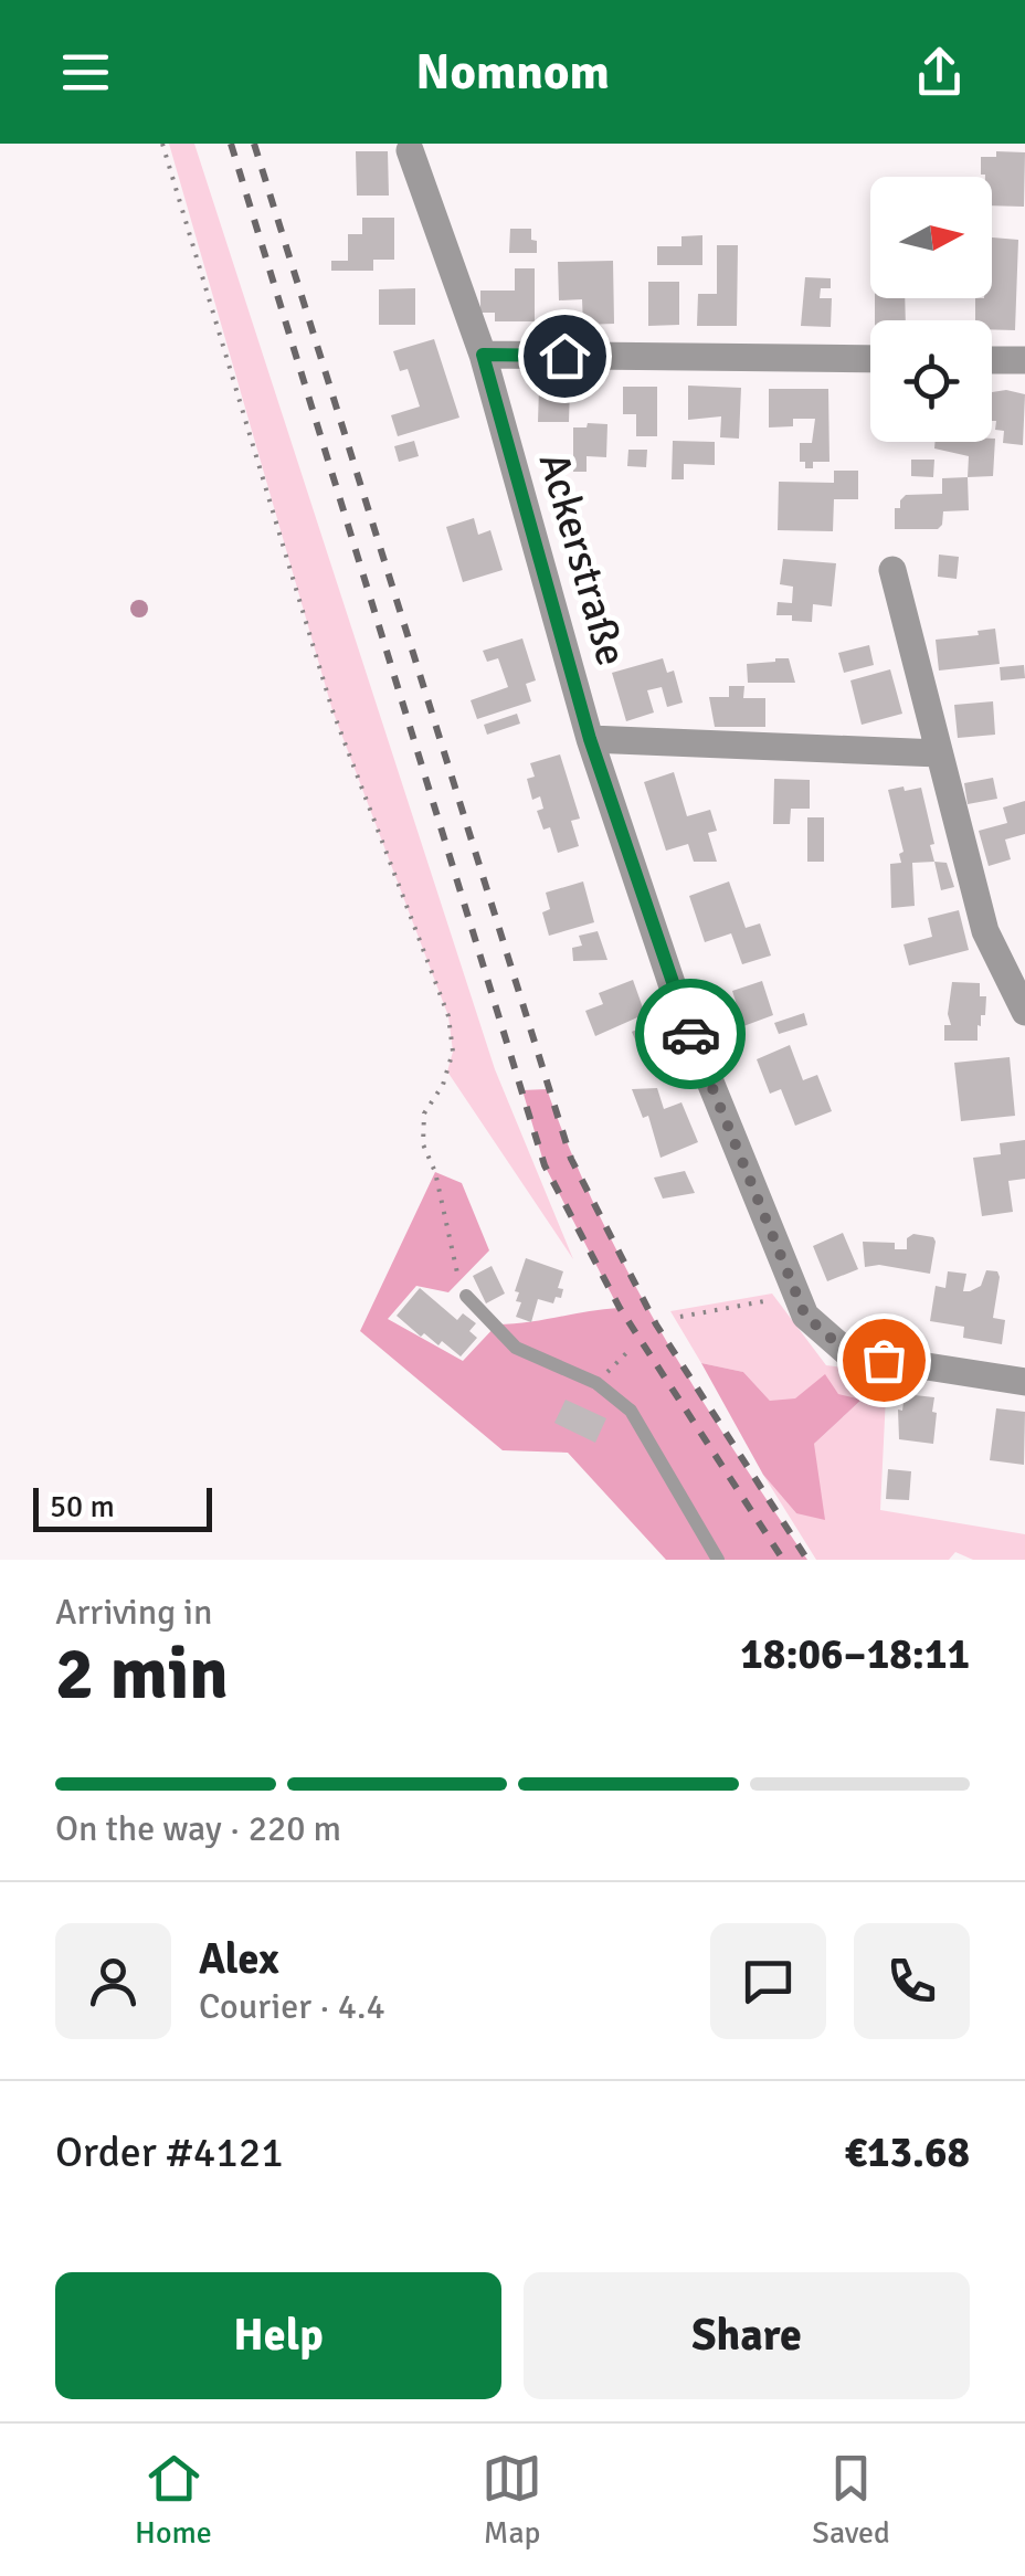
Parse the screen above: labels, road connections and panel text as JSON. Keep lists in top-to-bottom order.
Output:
{
  "streets": {
    "street": ["Ackerstraße"]
  },
  "scale_bar": "50 m",
  "north": "right",
  "page": {
    "header": "Nomnom",
    "scale": "50 m",
    "heading": ["2 min", "Arriving in", "18:06–18:11"],
    "panel": [
      "Alex",
      "Courier · 4.4",
      "Order #4121",
      "€13.68"
    ],
    "bar": "On the way · 220 m",
    "buttons": ["Help", "Share"],
    "tabs": ["Home", "Map", "Saved"]
  }
}
